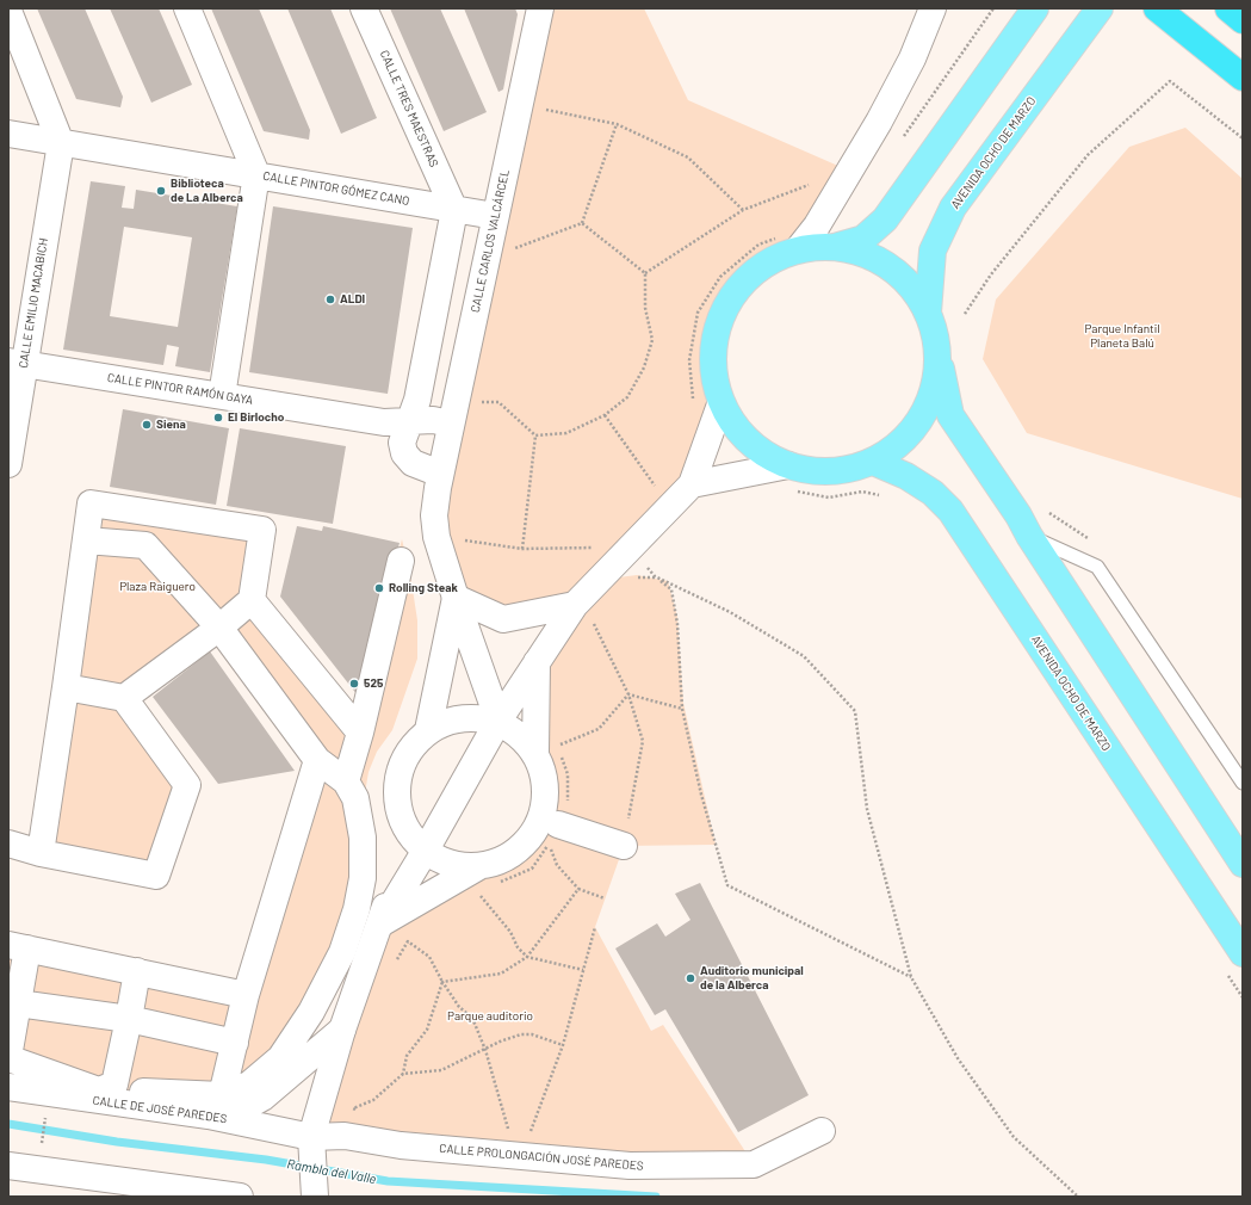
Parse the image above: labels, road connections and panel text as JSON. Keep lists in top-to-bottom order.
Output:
{
  "streets": {
    "main road": ["AVENIDA OCHO DE MARZO"],
    "street": [
      "CALLE TRES MAESTRAS",
      "CALLE PINTOR GÓMEZ CANO",
      "CALLE CARLOS VALCÁRCEL",
      "CALLE EMILIO MACABICH",
      "CALLE PINTOR RAMÓN GAYA",
      "CALLE DE JOSÉ PAREDES",
      "CALLE PROLONGACIÓN JOSÉ PAREDES"
    ]
  },
  "crossings": [
    ["CALLE TRES MAESTRAS", "CALLE PINTOR GÓMEZ CANO"],
    ["CALLE PINTOR GÓMEZ CANO", "CALLE CARLOS VALCÁRCEL"],
    ["CALLE PINTOR GÓMEZ CANO", "CALLE EMILIO MACABICH"],
    ["CALLE CARLOS VALCÁRCEL", "CALLE PINTOR RAMÓN GAYA"],
    ["CALLE EMILIO MACABICH", "CALLE PINTOR RAMÓN GAYA"],
    ["CALLE DE JOSÉ PAREDES", "CALLE PROLONGACIÓN JOSÉ PAREDES"]
  ],
  "water": ["Rambla del Valle"],
  "parks": ["Parque Infantil Planeta Balú", "Plaza Raiguero", "Parque auditorio"],
  "places": [
    "Biblioteca de La Alberca",
    "ALDI",
    "El Birlocho",
    "Siena",
    "Rolling Steak",
    "525",
    "Auditorio municipal de la Alberca"
  ]
}
